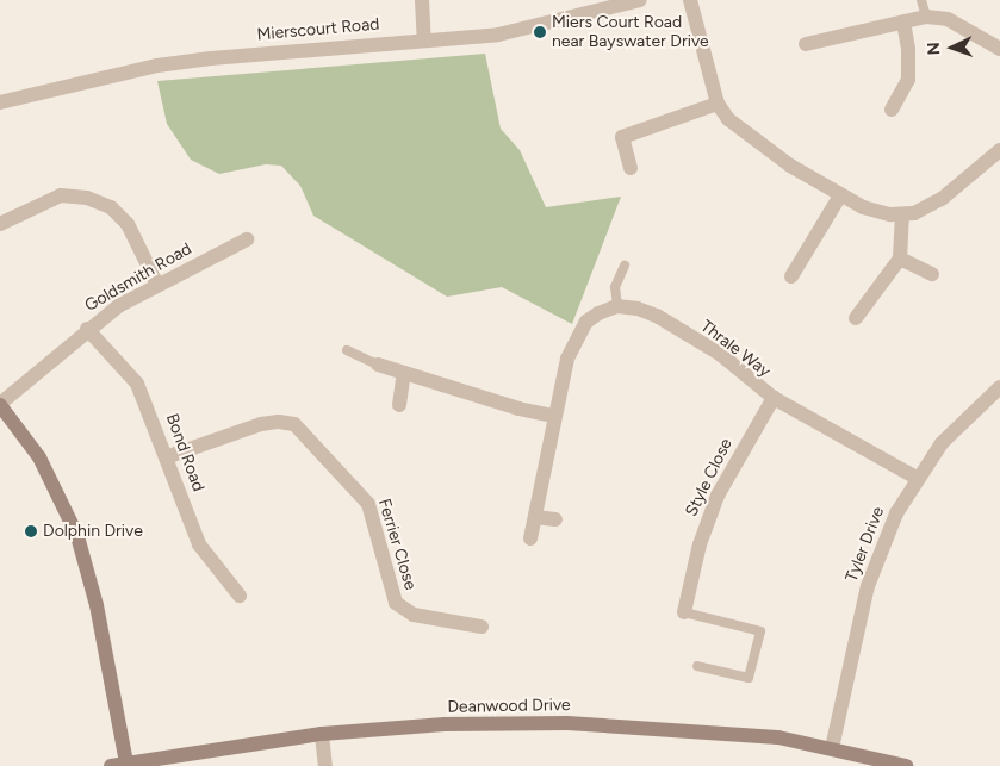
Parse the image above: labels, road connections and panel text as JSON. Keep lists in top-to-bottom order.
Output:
{
  "streets": {
    "street": [
      "Mierscourt Road",
      "Goldsmith Road",
      "Thrale Way",
      "Bond Road",
      "Style Close",
      "Ferrier Close",
      "Tyler Drive",
      "Deanwood Drive"
    ]
  },
  "crossings": [
    ["Goldsmith Road", "Bond Road"],
    ["Thrale Way", "Style Close"],
    ["Thrale Way", "Tyler Drive"],
    ["Bond Road", "Ferrier Close"],
    ["Tyler Drive", "Deanwood Drive"]
  ],
  "places": ["Miers Court Road near Bayswater Drive", "Dolphin Drive"],
  "north": "left"
}
